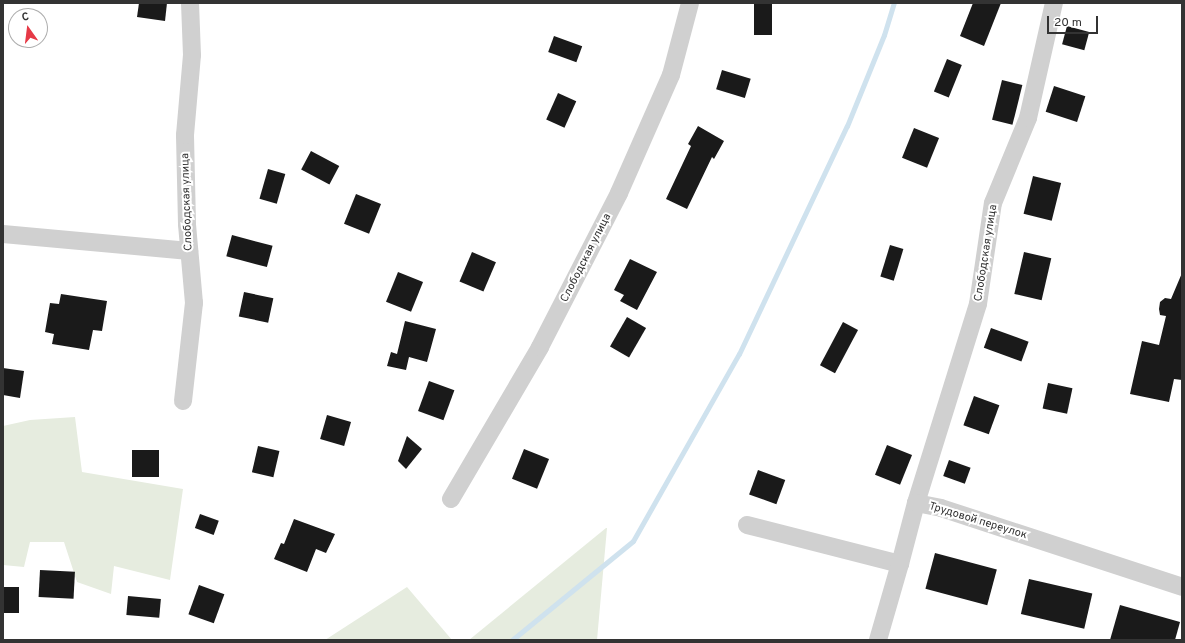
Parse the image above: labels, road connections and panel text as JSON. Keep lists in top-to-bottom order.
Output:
{
  "streets": {
    "street": ["Слободская улица", "Трудовой переулок"]
  },
  "crossings": [
    ["Слободская улица", "Трудовой переулок"]
  ],
  "scale_bar": "20 m",
  "north": "top"
}
